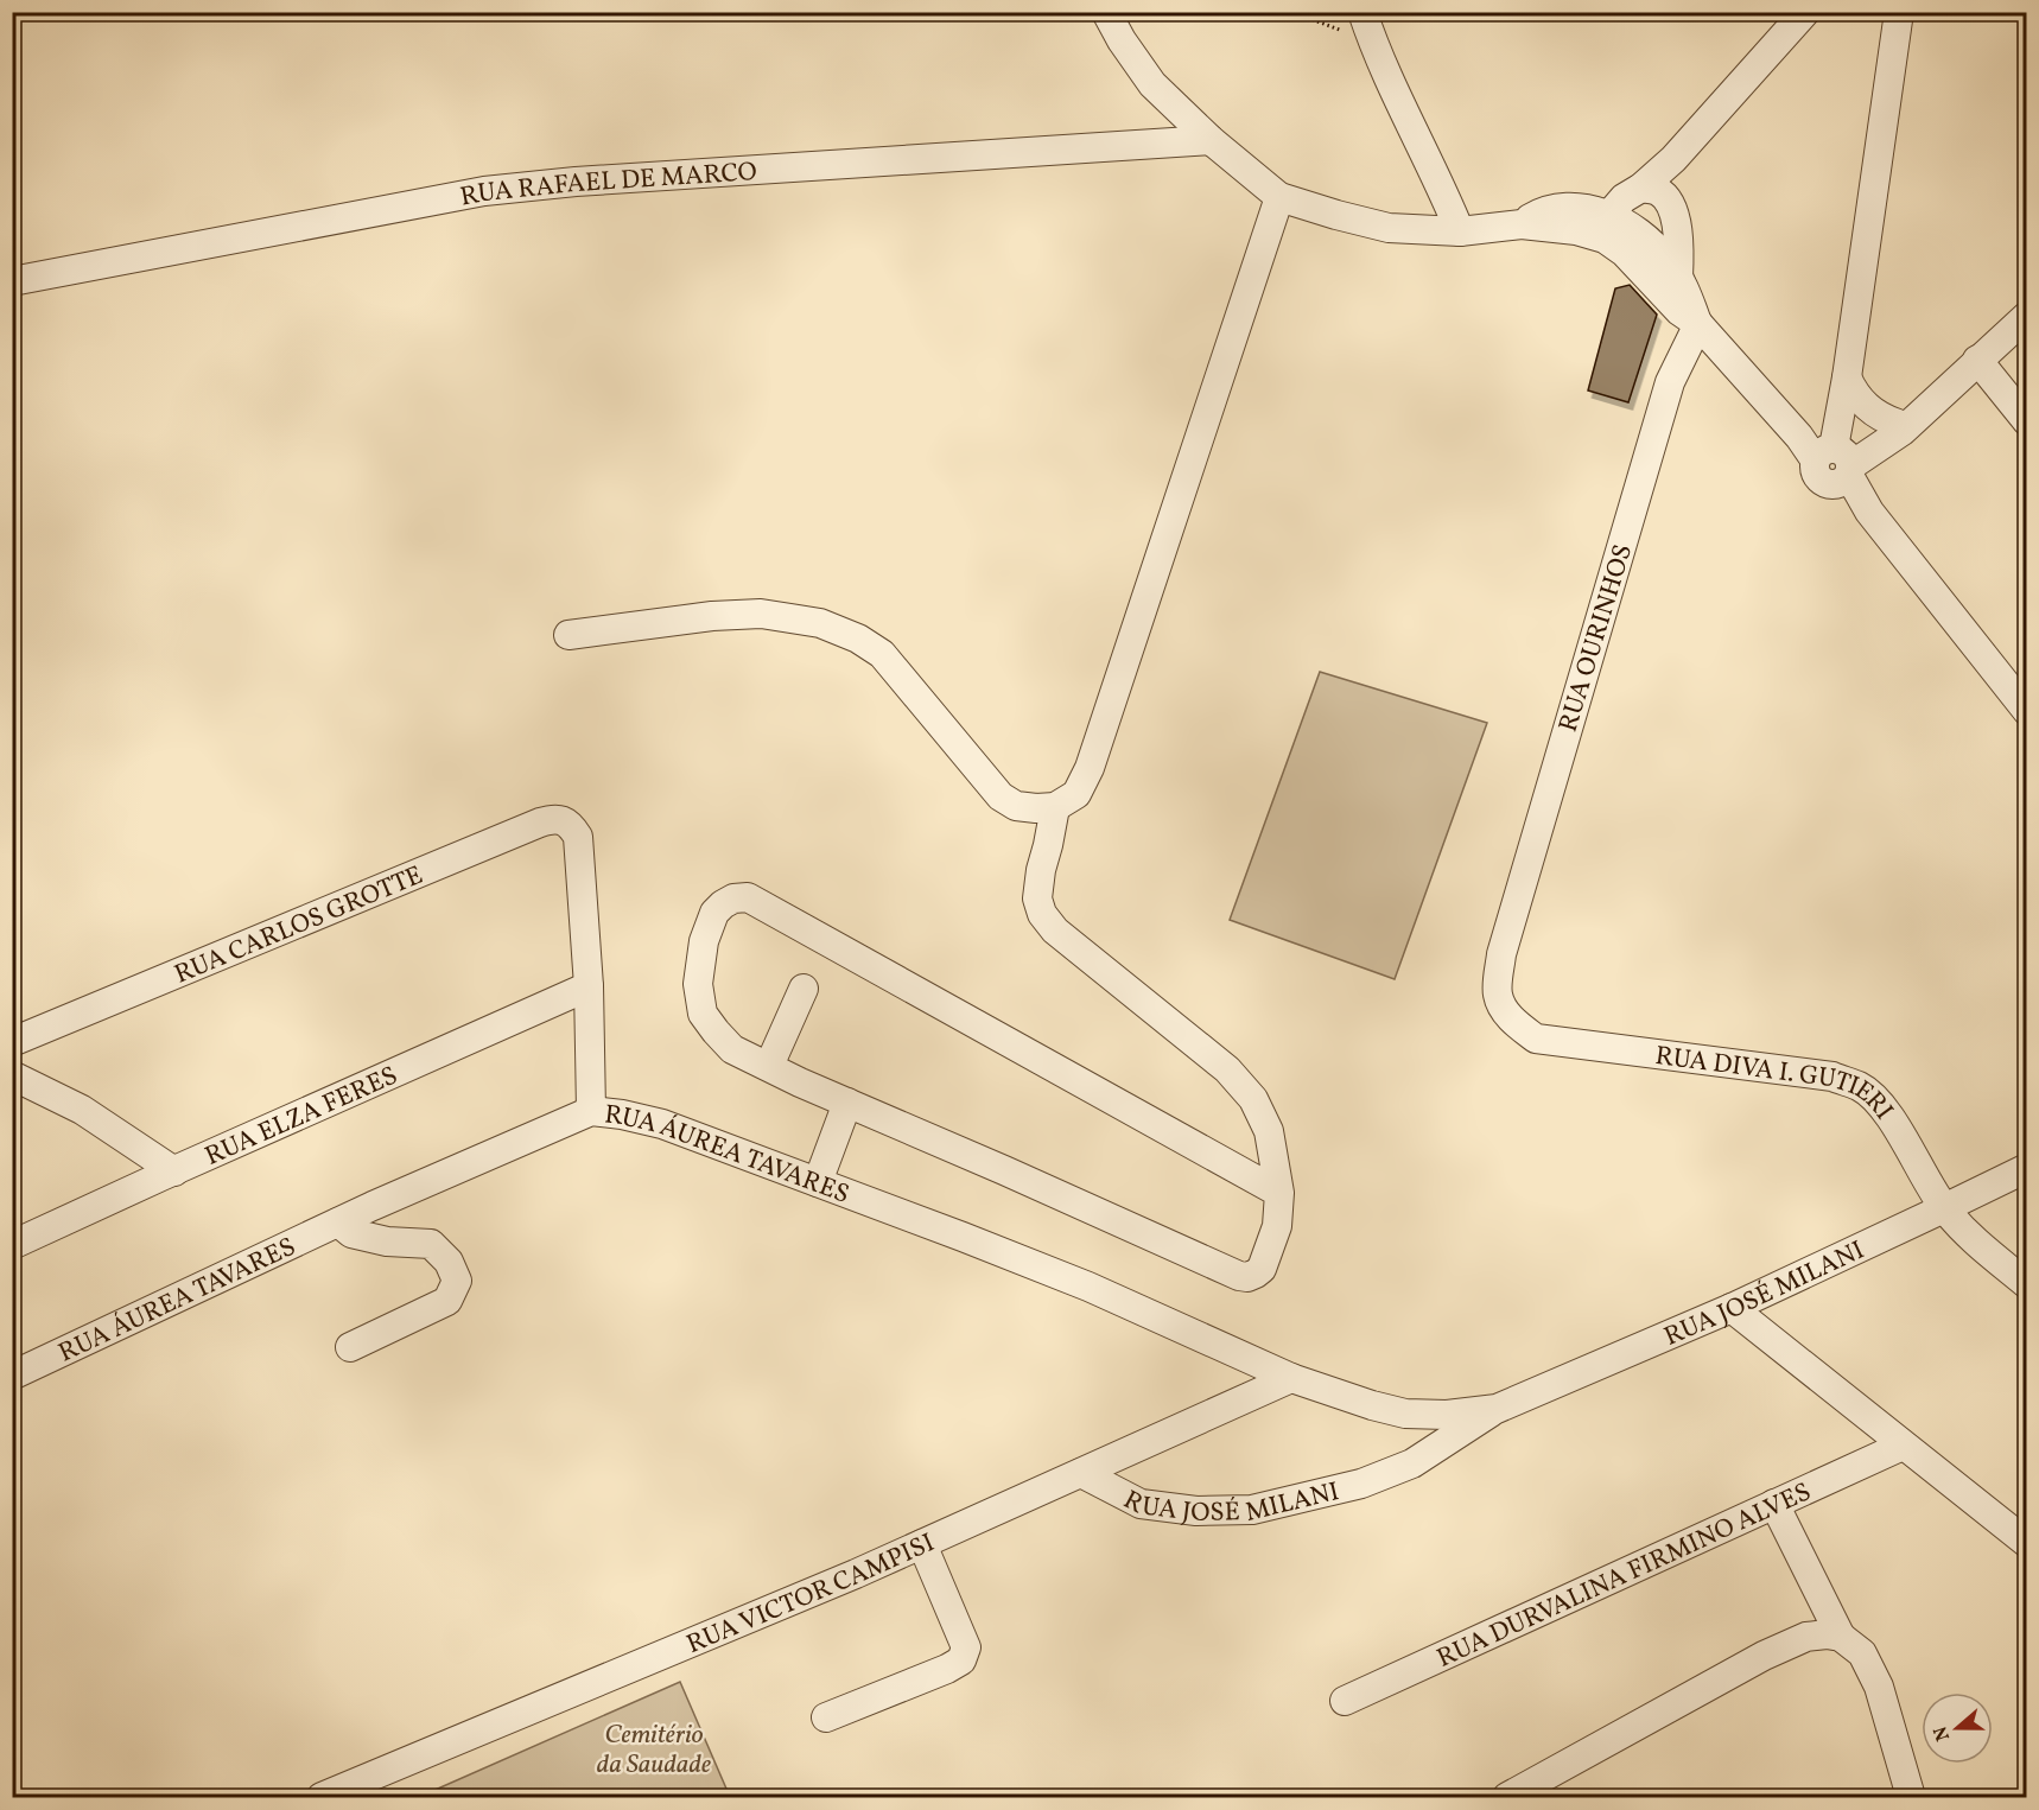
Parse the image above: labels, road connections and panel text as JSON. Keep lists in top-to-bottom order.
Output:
{
  "streets": {
    "street": [
      "RUA RAFAEL DE MARCO",
      "RUA OURINHOS",
      "RUA CARLOS GROTTE",
      "RUA DIVA I. GUTIERI",
      "RUA ELZA FERES",
      "RUA ÁUREA TAVARES",
      "RUA JOSÉ MILANI",
      "RUA DURVALINA FIRMINO ALVES",
      "RUA VICTOR CAMPISI"
    ]
  },
  "crossings": [
    ["RUA OURINHOS", "RUA DIVA I. GUTIERI"],
    ["RUA CARLOS GROTTE", "RUA ELZA FERES"],
    ["RUA DIVA I. GUTIERI", "RUA JOSÉ MILANI"],
    ["RUA ÁUREA TAVARES", "RUA JOSÉ MILANI"],
    ["RUA ÁUREA TAVARES", "RUA VICTOR CAMPISI"],
    ["RUA JOSÉ MILANI", "RUA VICTOR CAMPISI"]
  ],
  "parks": ["Cemitério da Saudade"],
  "north": "left"
}
